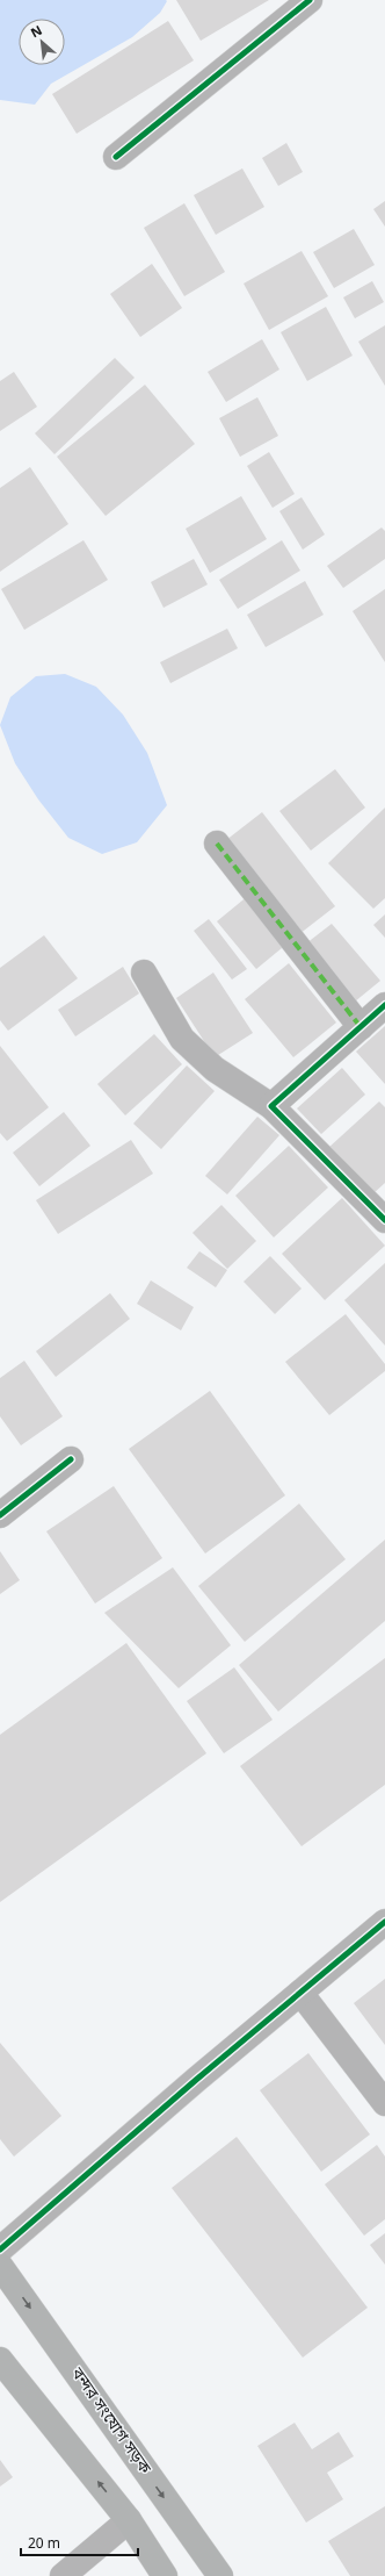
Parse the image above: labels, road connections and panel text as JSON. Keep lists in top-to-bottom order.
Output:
{
  "streets": {
    "highway": ["বন্দর সংযোগ সড়ক"]
  },
  "scale_bar": "20 m",
  "north": "top left"
}
